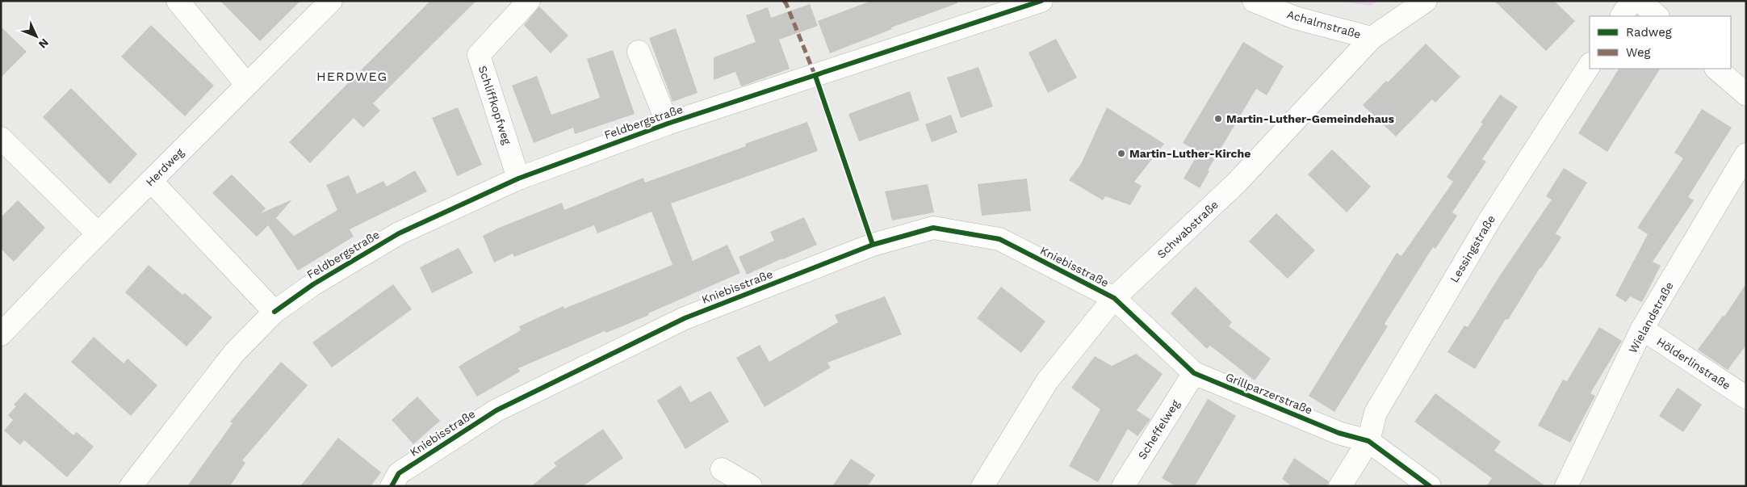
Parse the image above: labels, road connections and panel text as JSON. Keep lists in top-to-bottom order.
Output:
{
  "streets": {
    "street": [
      "Achalmstraße",
      "Schliffkopfweg",
      "Feldbergstraße",
      "Herdweg",
      "Schwabstraße",
      "Lessingstraße",
      "Kniebisstraße",
      "Wielandstraße",
      "Hölderlinstraße",
      "Grillparzerstraße",
      "Scheffelweg"
    ]
  },
  "crossings": [
    ["Achalmstraße", "Schwabstraße"],
    ["Schliffkopfweg", "Feldbergstraße"],
    ["Schwabstraße", "Kniebisstraße"],
    ["Schwabstraße", "Grillparzerstraße"],
    ["Lessingstraße", "Grillparzerstraße"],
    ["Kniebisstraße", "Grillparzerstraße"],
    ["Wielandstraße", "Hölderlinstraße"],
    ["Grillparzerstraße", "Scheffelweg"]
  ],
  "districts": ["HERDWEG"],
  "places": ["Martin-Luther-Gemeindehaus", "Martin-Luther-Kirche"],
  "legend": ["Radweg", "Weg"],
  "north": "bottom right"
}
